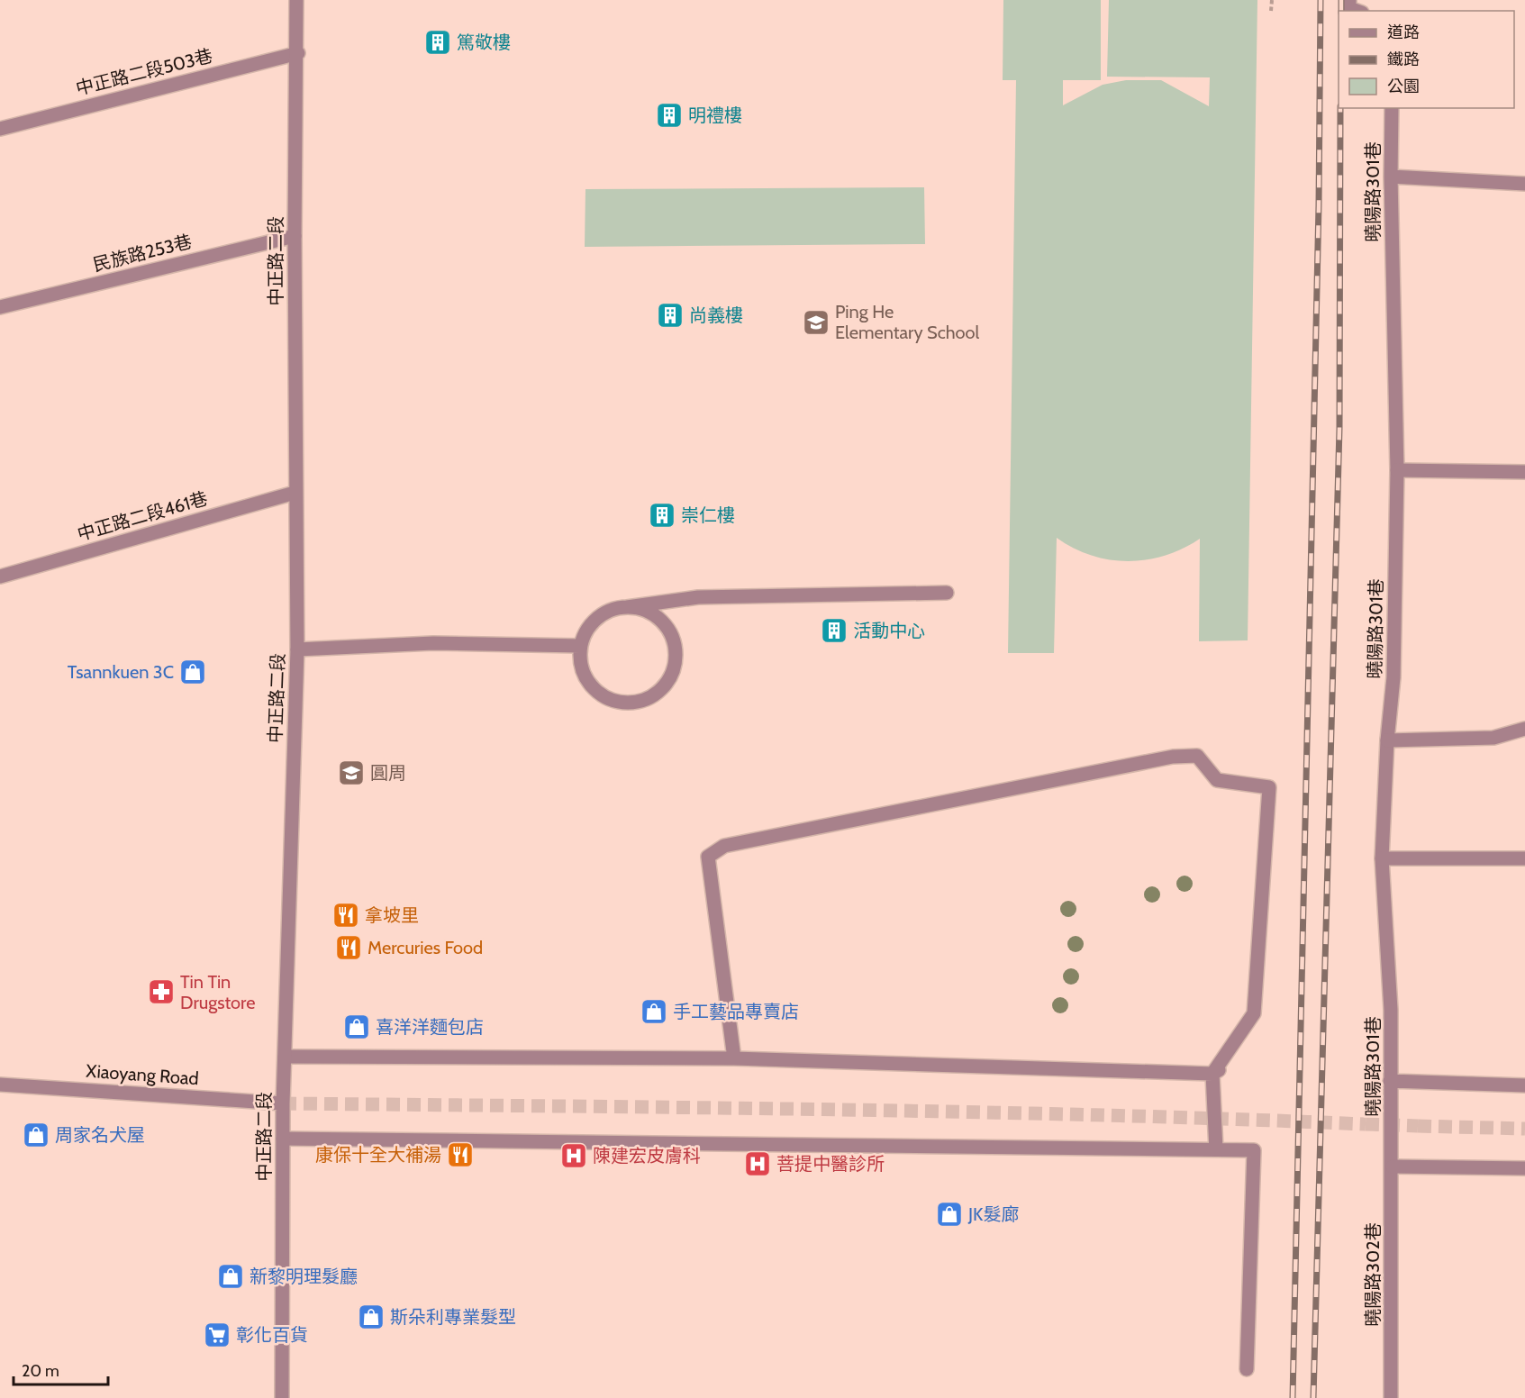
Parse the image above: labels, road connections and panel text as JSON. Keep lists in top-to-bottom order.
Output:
{
  "streets": {
    "street": [
      "中正路二段503巷",
      "曉陽路301巷",
      "民族路253巷",
      "中正路二段",
      "中正路二段461巷",
      "Xiaoyang Road",
      "曉陽路302巷"
    ]
  },
  "crossings": [
    ["中正路二段503巷", "中正路二段"],
    ["曉陽路301巷", "曉陽路302巷"],
    ["民族路253巷", "中正路二段"],
    ["中正路二段", "中正路二段461巷"],
    ["中正路二段", "Xiaoyang Road"]
  ],
  "places": {
    "building": [
      "篤敬樓",
      "明禮樓",
      "尚義樓",
      "崇仁樓",
      "活動中心"
    ],
    "school or university": ["Ping He Elementary School", "圓周"],
    "shop": [
      "Tsannkuen 3C",
      "手工藝品專賣店",
      "喜洋洋麵包店",
      "周家名犬屋",
      "JK髮廊",
      "新黎明理髮廳",
      "斯朵利專業髮型"
    ],
    "restaurant": ["拿坡里", "Mercuries Food", "康保十全大補湯"],
    "pharmacy": ["Tin Tin Drugstore"],
    "hospital": ["陳建宏皮膚科", "菩提中醫診所"],
    "supermarket": ["彰化百貨"]
  },
  "legend": ["道路", "鐵路", "公園"],
  "scale_bar": "20 m"
}
